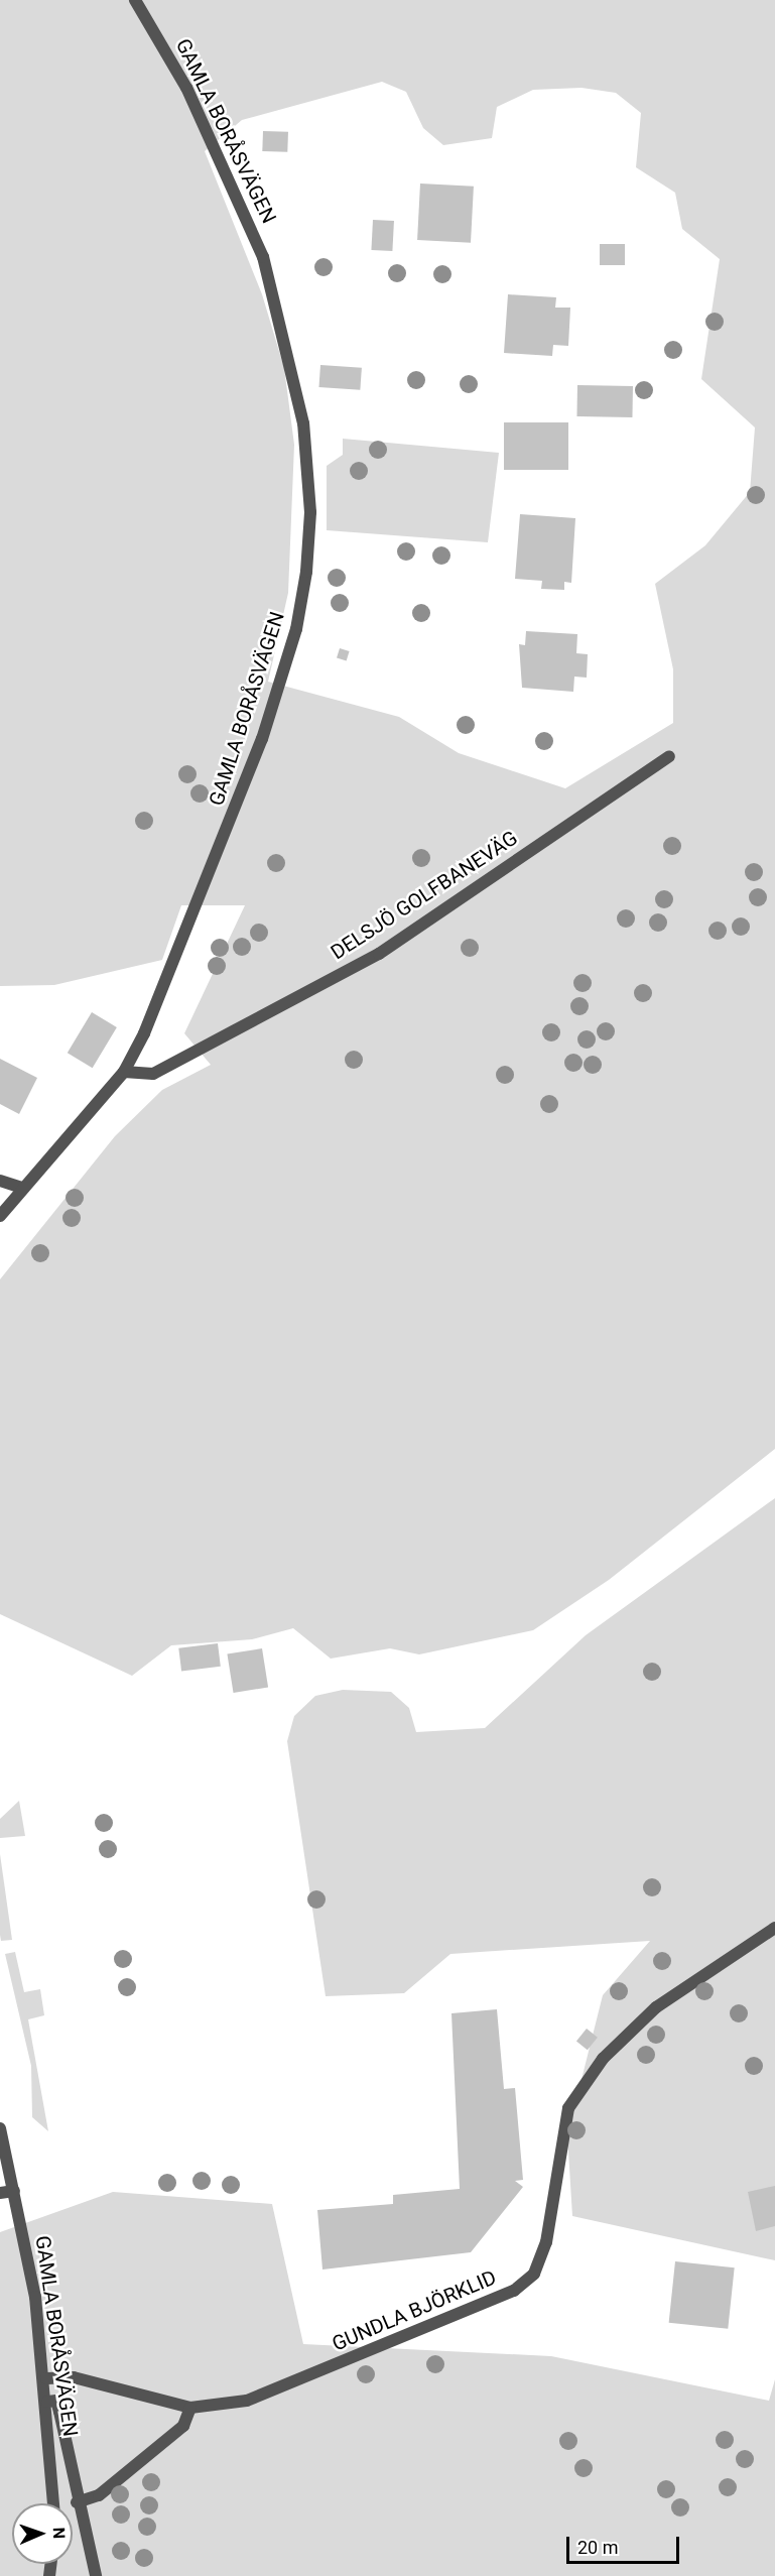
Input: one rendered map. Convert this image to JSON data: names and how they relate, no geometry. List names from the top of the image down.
{
  "streets": {
    "street": ["GAMLA BORÅSVÄGEN", "DELSJÖ GOLFBANEVÄG", "GUNDLA BJÖRKLID"]
  },
  "crossings": [
    ["GAMLA BORÅSVÄGEN", "DELSJÖ GOLFBANEVÄG"],
    ["GAMLA BORÅSVÄGEN", "GUNDLA BJÖRKLID"]
  ],
  "scale_bar": "20 m",
  "north": "right"
}
